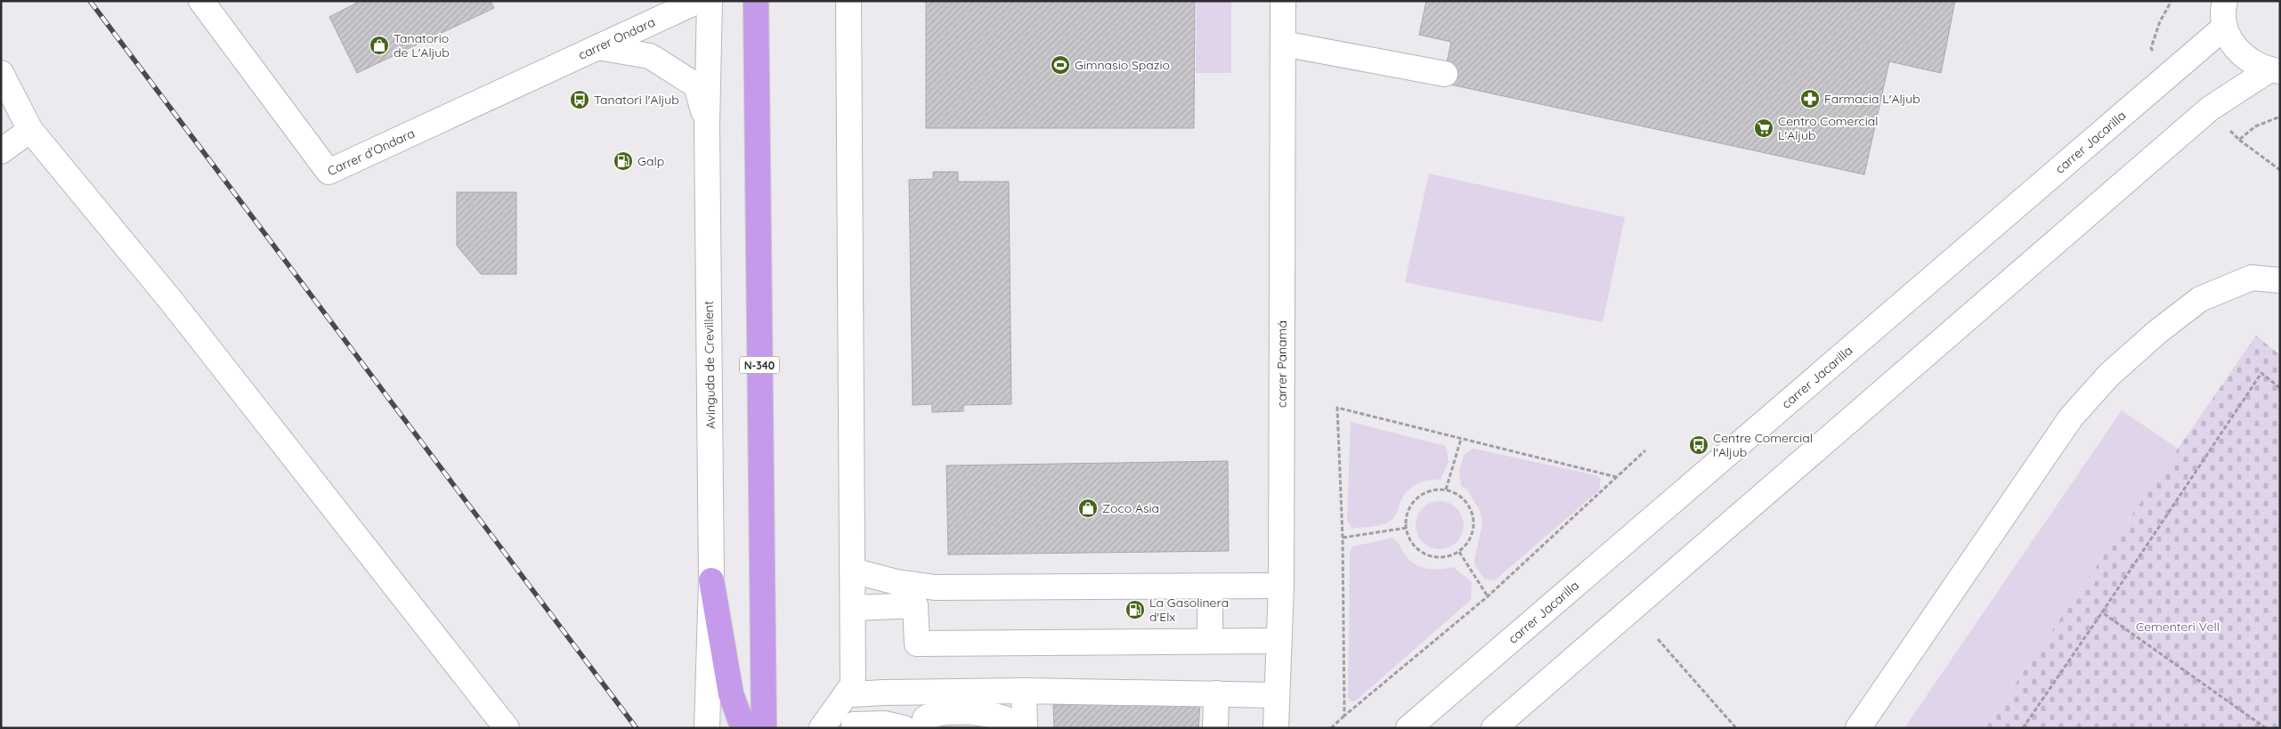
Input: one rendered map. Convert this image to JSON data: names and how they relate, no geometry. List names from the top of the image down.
{
  "streets": {
    "highway": ["N-340"],
    "street": [
      "carrer Ondara",
      "carrer Jacarilla",
      "Carrer d'Ondara",
      "Avinguda de Crevillent",
      "carrer Panamá"
    ]
  },
  "crossings": [
    ["carrer Ondara", "Carrer d'Ondara"]
  ],
  "parks": ["Cementeri Vell"],
  "places": {
    "shop": ["Tanatorio de L'Aljub", "Zoco Asia"],
    "sports": ["Gimnasio Spazio"],
    "pharmacy": ["Farmacia L'Aljub"],
    "bus stop": ["Tanatori l'Aljub", "Centre Comercial l'Aljub"],
    "supermarket": ["Centro Comercial L'Aljub"],
    "fuel station": ["Galp", "La Gasolinera d'Elx"]
  }
}
